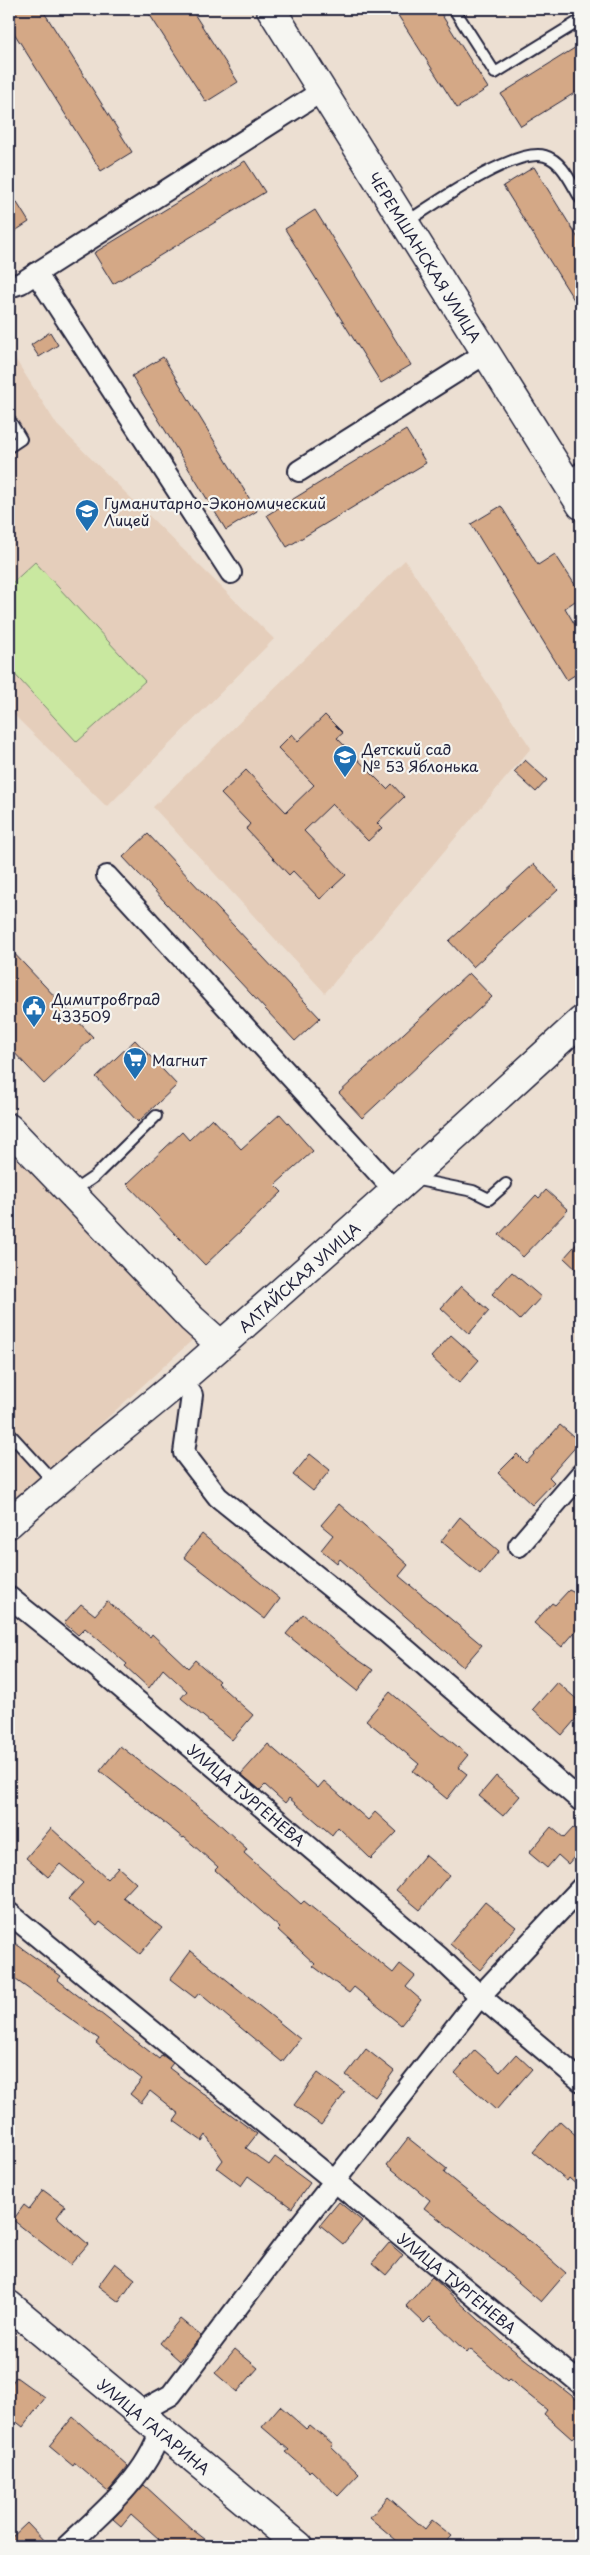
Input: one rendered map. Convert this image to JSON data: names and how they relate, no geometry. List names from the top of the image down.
{
  "streets": {
    "main road": ["ЧЕРЕМШАНСКАЯ УЛИЦА", "АЛТАЙСКАЯ УЛИЦА", "УЛИЦА ГАГАРИНА"],
    "street": ["УЛИЦА ТУРГЕНЕВА"]
  },
  "places": {
    "school or university": ["Гуманитарно-Экономический Лицей", "Детский сад № 53 Яблонька"],
    "public building": ["Димитровград 433509"],
    "supermarket": ["Магнит"]
  }
}
